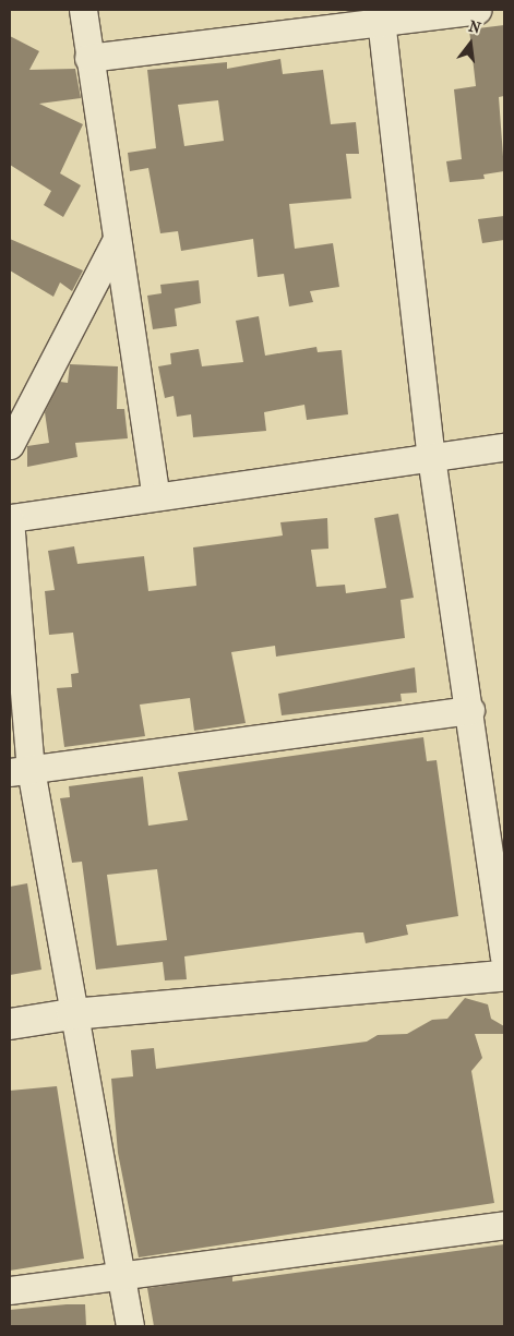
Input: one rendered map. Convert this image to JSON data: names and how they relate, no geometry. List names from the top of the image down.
{
  "north": "top"
}
